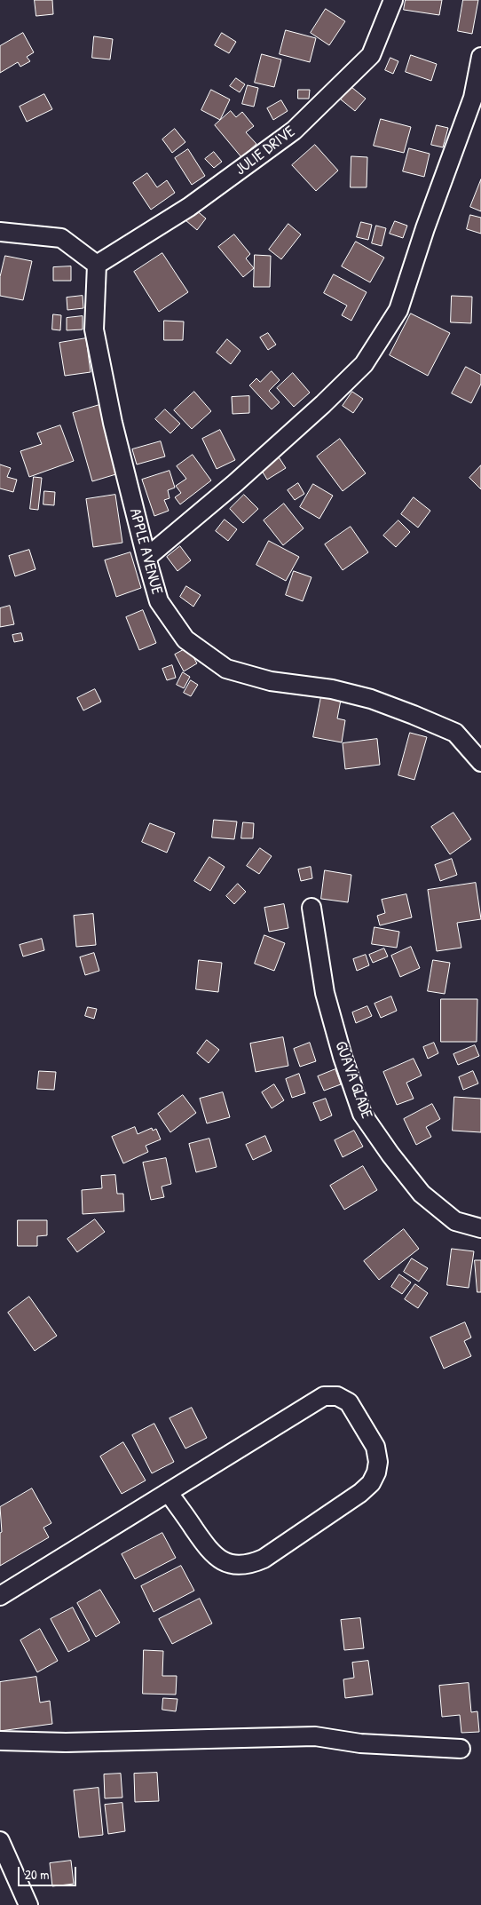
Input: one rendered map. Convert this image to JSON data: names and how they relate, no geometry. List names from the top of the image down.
{
  "streets": {
    "street": ["JULIE DRIVE", "APPLE AVENUE", "GUAVA GLADE"]
  },
  "crossings": [
    ["JULIE DRIVE", "APPLE AVENUE"]
  ],
  "scale_bar": "20 m"
}
